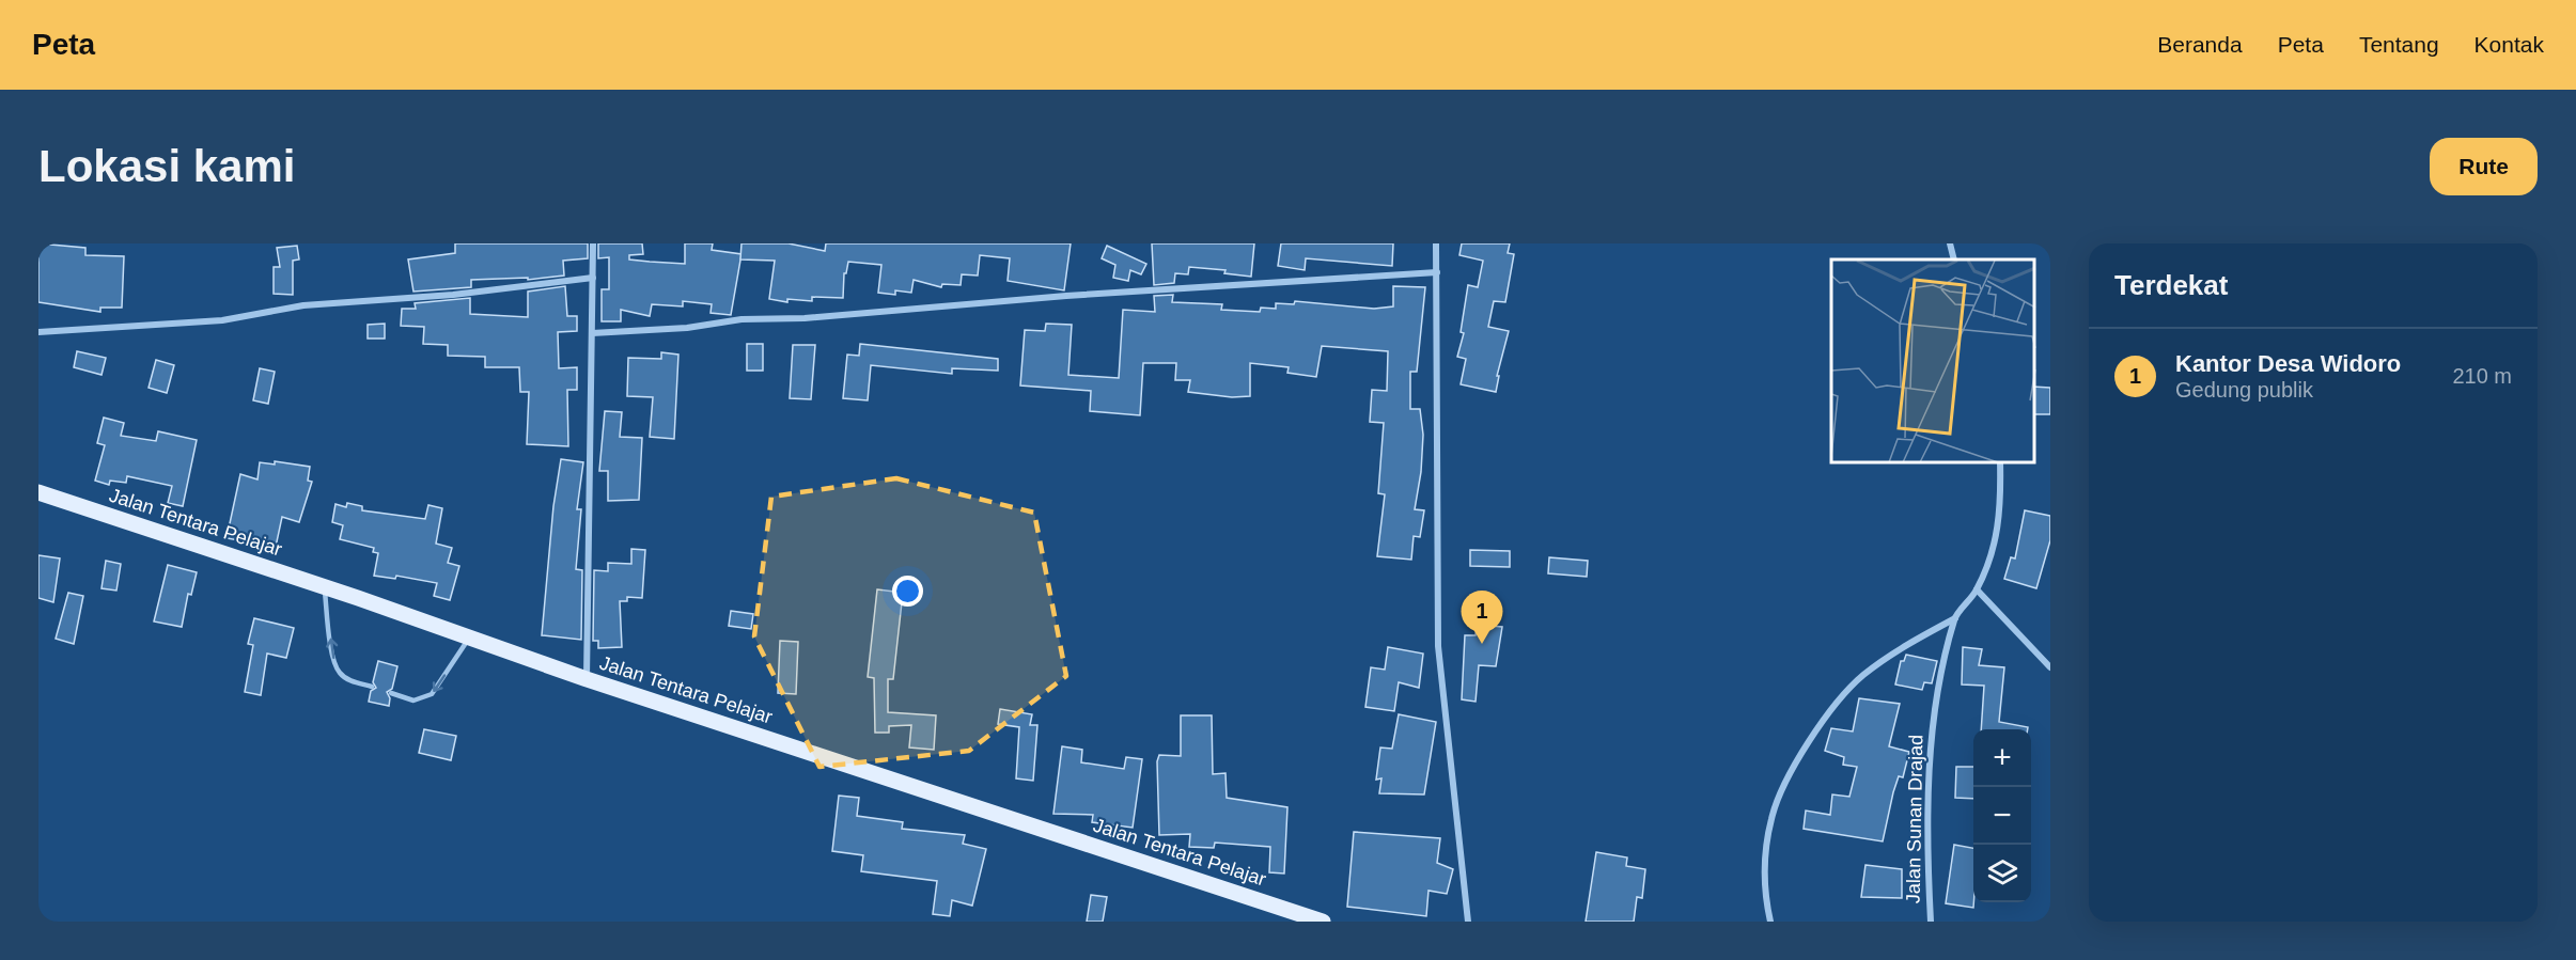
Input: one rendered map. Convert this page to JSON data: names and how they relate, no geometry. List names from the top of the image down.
{
  "streets": {
    "main road": ["Jalan Tentara Pelajar"],
    "street": ["Jalan Sunan Drajad"]
  },
  "page": {
    "header": "Peta",
    "nav": [
      "Beranda",
      "Peta",
      "Tentang",
      "Kontak"
    ],
    "buttons": "Rute",
    "title": "Lokasi kami",
    "heading": "Terdekat",
    "list": [
      {
        "mark": "1",
        "name": "Kantor Desa Widoro",
        "note": "Gedung publik",
        "value": "210 m"
      }
    ],
    "pins": "1",
    "map_buttons": ["+", "−"]
  }
}
